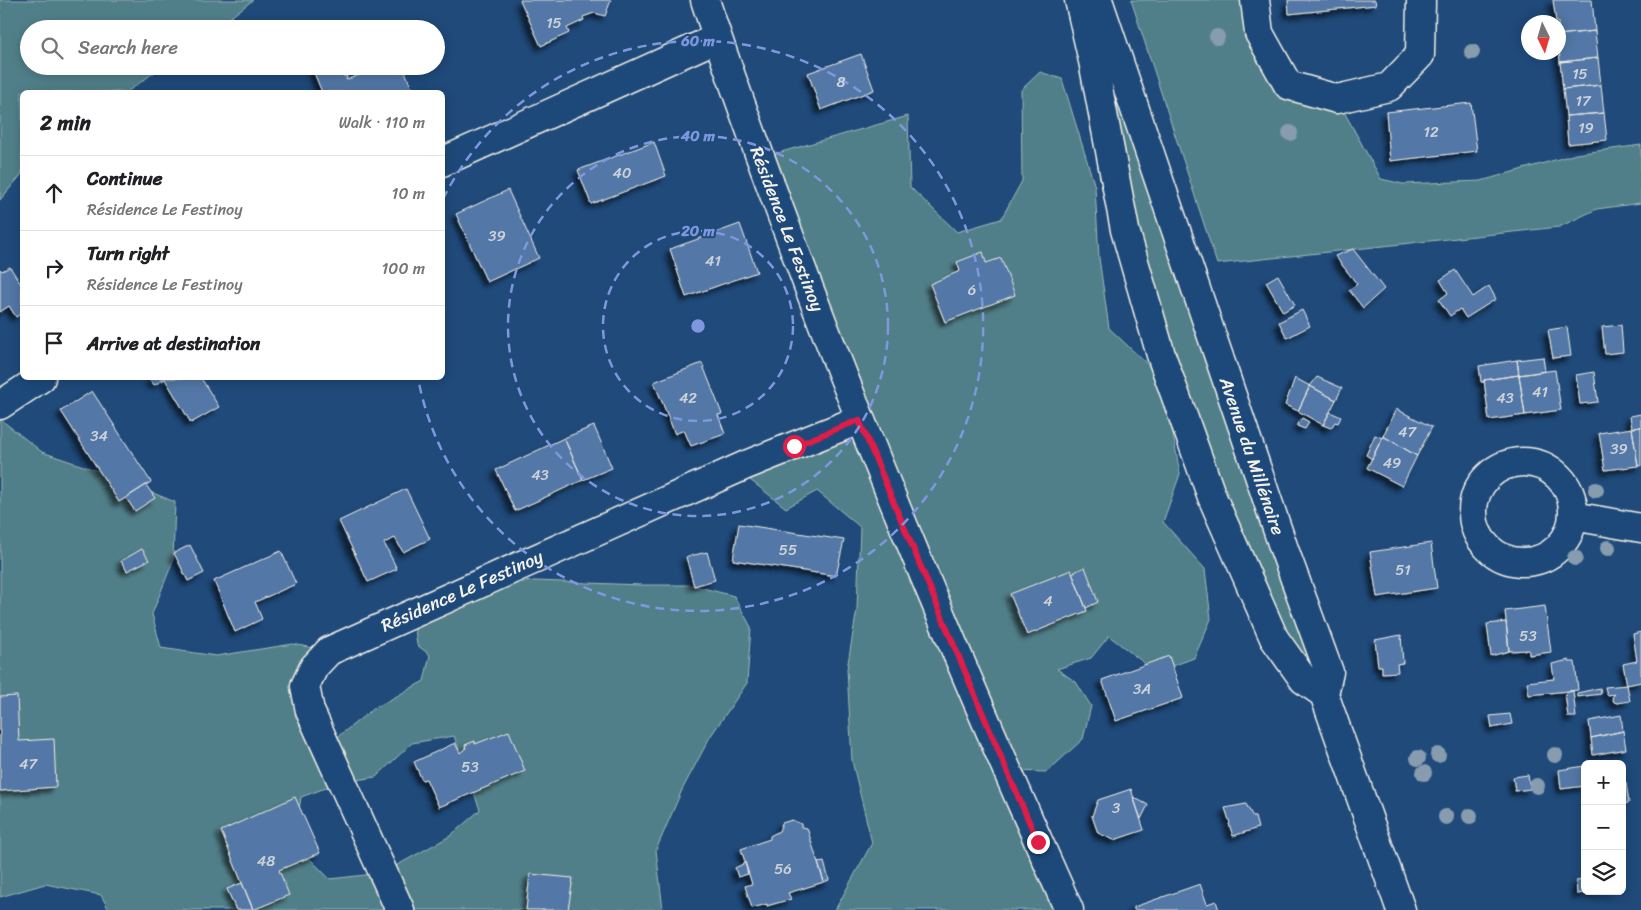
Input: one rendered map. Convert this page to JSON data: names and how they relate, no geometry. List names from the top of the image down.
{
  "streets": {
    "street": ["Résidence Le Festinoy", "Avenue du Millénaire"]
  },
  "house_numbers": [
    "15",
    "15",
    "8",
    "17",
    "19",
    "12",
    "40",
    "39",
    "41",
    "6",
    "41",
    "42",
    "43",
    "47",
    "34",
    "39",
    "49",
    "43",
    "55",
    "51",
    "4",
    "53",
    "3A",
    "47",
    "53",
    "3",
    "48",
    "56"
  ],
  "north": "bottom",
  "page": {
    "search": "Search here",
    "heading": ["2 min", "Walk · 110 m"],
    "list": [
      ["Continue", "Résidence Le Festinoy", "10 m"],
      ["Turn right", "Résidence Le Festinoy", "100 m"],
      "Arrive at destination"
    ],
    "map_buttons": ["+", "−"]
  },
  "rings": ["60 m", "40 m", "20 m"]
}
